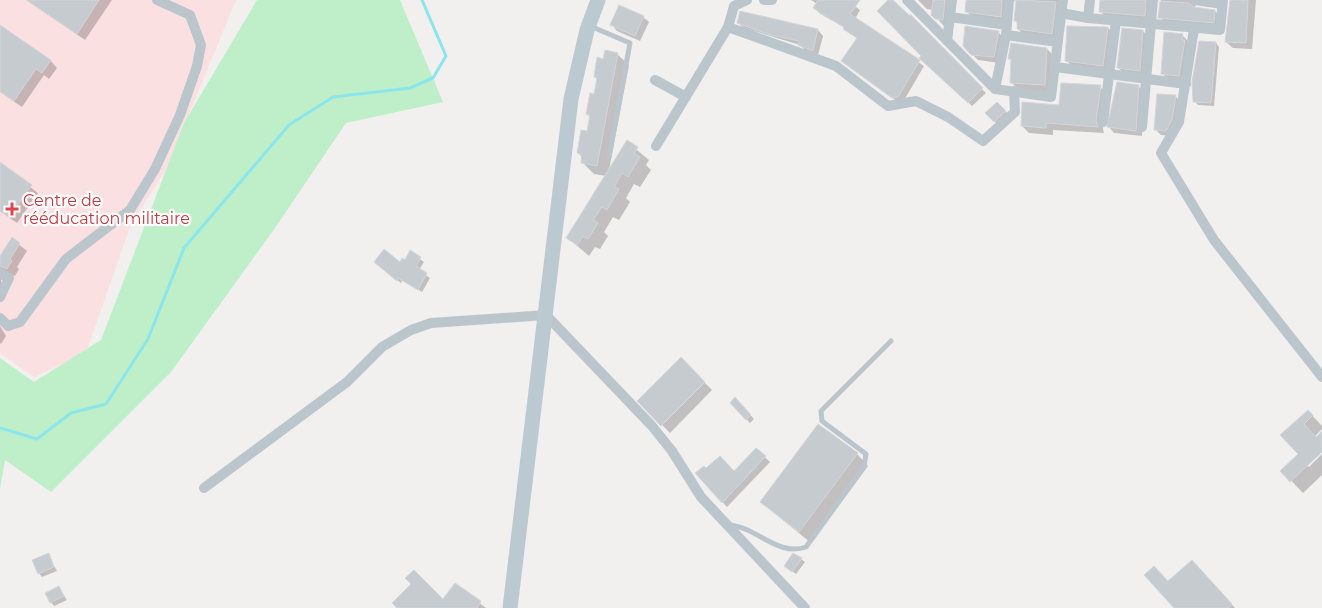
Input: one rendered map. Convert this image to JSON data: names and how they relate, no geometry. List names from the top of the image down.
{
  "places": {
    "health": ["Centre de rééducation militaire"]
  }
}
